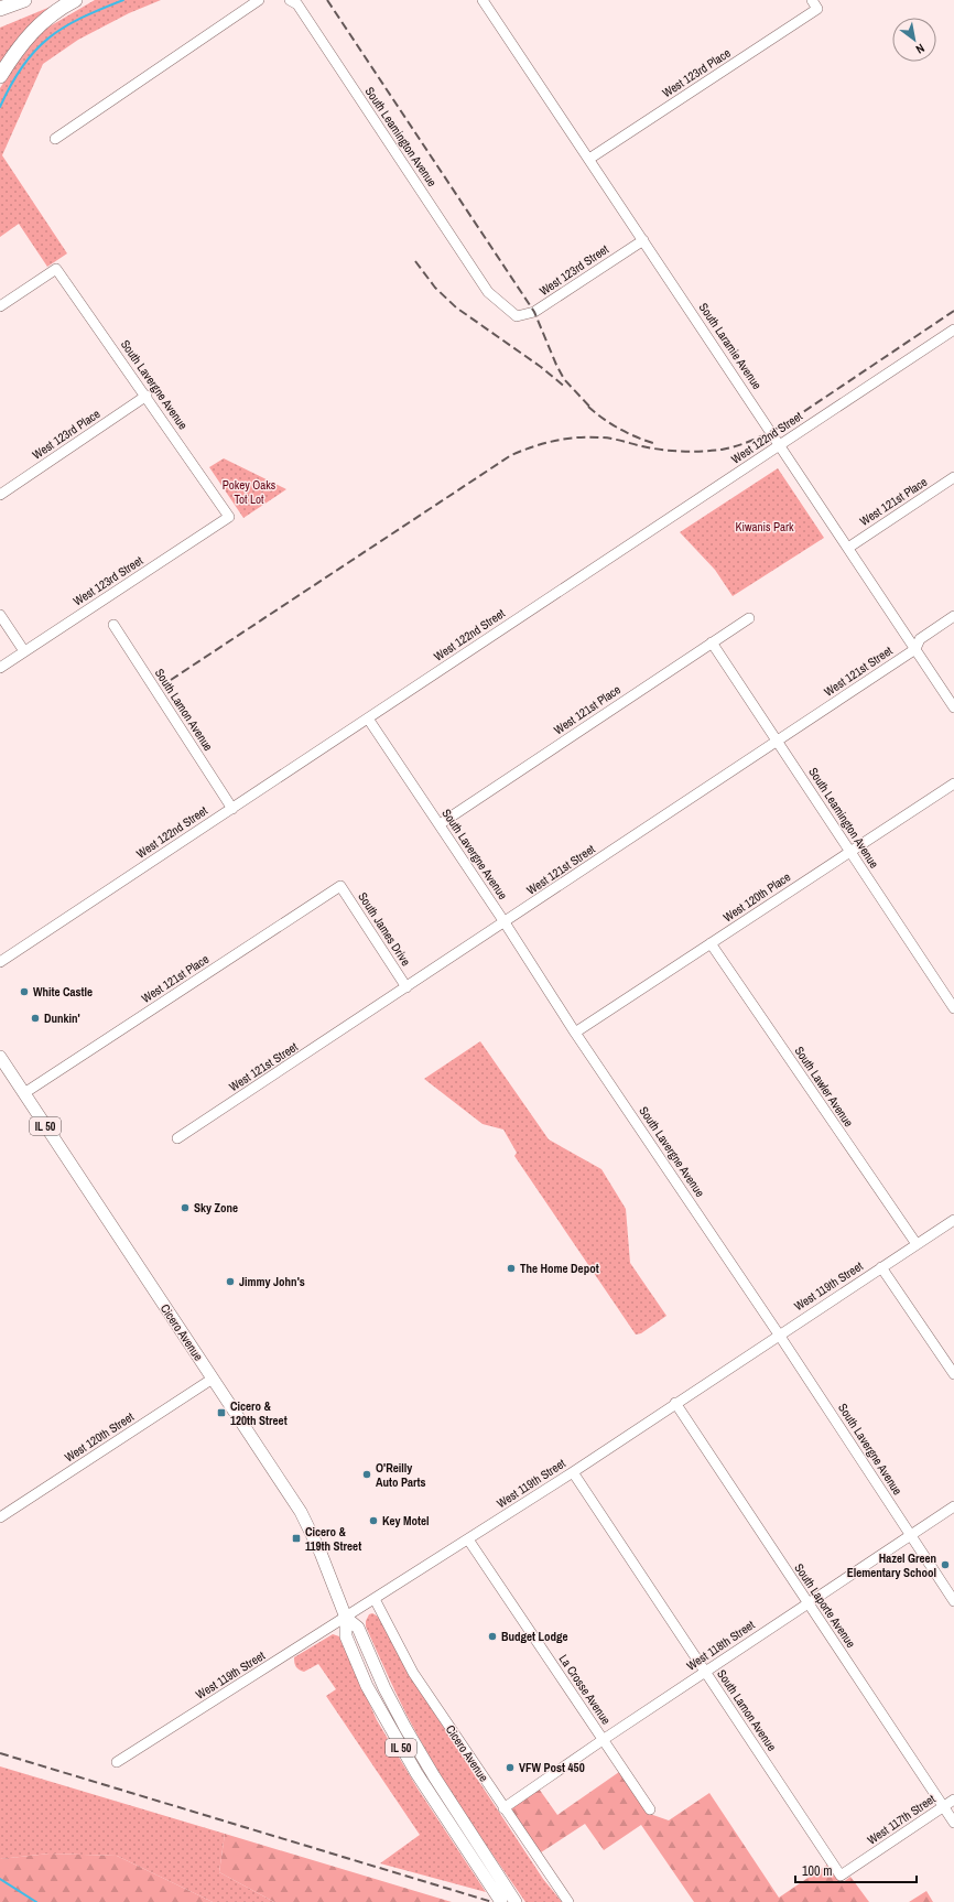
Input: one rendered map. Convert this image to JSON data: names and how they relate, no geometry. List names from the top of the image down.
{
  "streets": {
    "main road": ["IL 50", "Cicero Avenue"],
    "street": [
      "West 123rd Place",
      "South Leamington Avenue",
      "West 123rd Street",
      "South Laramie Avenue",
      "South Lavergne Avenue",
      "West 122nd Street",
      "West 121st Place",
      "West 121st Street",
      "South Lamon Avenue",
      "West 120th Place",
      "South James Drive",
      "South Lawler Avenue",
      "West 119th Street",
      "West 120th Street",
      "South Laporte Avenue",
      "West 118th Street",
      "La Crosse Avenue",
      "West 117th Street"
    ]
  },
  "crossings": [
    ["West 123rd Place", "South Laramie Avenue"],
    ["West 123rd Place", "South Lavergne Avenue"],
    ["South Leamington Avenue", "West 123rd Street"],
    ["South Leamington Avenue", "West 121st Place"],
    ["South Leamington Avenue", "West 121st Street"],
    ["South Leamington Avenue", "West 120th Place"],
    ["West 123rd Street", "South Laramie Avenue"],
    ["West 123rd Street", "South Lavergne Avenue"],
    ["South Laramie Avenue", "West 122nd Street"],
    ["South Laramie Avenue", "West 121st Place"],
    ["South Laramie Avenue", "West 121st Street"],
    ["South Lavergne Avenue", "West 122nd Street"],
    ["South Lavergne Avenue", "West 121st Place"],
    ["South Lavergne Avenue", "West 121st Street"],
    ["South Lavergne Avenue", "West 120th Place"],
    ["South Lavergne Avenue", "West 119th Street"],
    ["South Lavergne Avenue", "West 118th Street"],
    ["West 122nd Street", "South Lamon Avenue"],
    ["West 121st Place", "South James Drive"],
    ["West 121st Place", "Cicero Avenue"],
    ["West 121st Street", "South James Drive"],
    ["South Lamon Avenue", "West 119th Street"],
    ["South Lamon Avenue", "West 118th Street"],
    ["South Lamon Avenue", "West 117th Street"],
    ["West 120th Place", "South Lawler Avenue"],
    ["South Lawler Avenue", "West 119th Street"],
    ["West 119th Street", "Cicero Avenue"],
    ["West 119th Street", "South Laporte Avenue"],
    ["West 119th Street", "La Crosse Avenue"],
    ["Cicero Avenue", "West 120th Street"],
    ["Cicero Avenue", "West 118th Street"],
    ["South Laporte Avenue", "West 118th Street"],
    ["South Laporte Avenue", "West 117th Street"],
    ["West 118th Street", "La Crosse Avenue"]
  ],
  "parks": ["Pokey Oaks Tot Lot", "Kiwanis Park"],
  "places": {
    "other": [
      "White Castle",
      "Dunkin'",
      "Sky Zone",
      "The Home Depot",
      "Jimmy John's",
      "O'Reilly Auto Parts",
      "Key Motel",
      "Hazel Green Elementary School",
      "Budget Lodge",
      "VFW Post 450"
    ],
    "transit": ["Cicero & 120th Street", "Cicero & 119th Street"]
  },
  "scale_bar": "100 m",
  "north": "bottom right"
}
